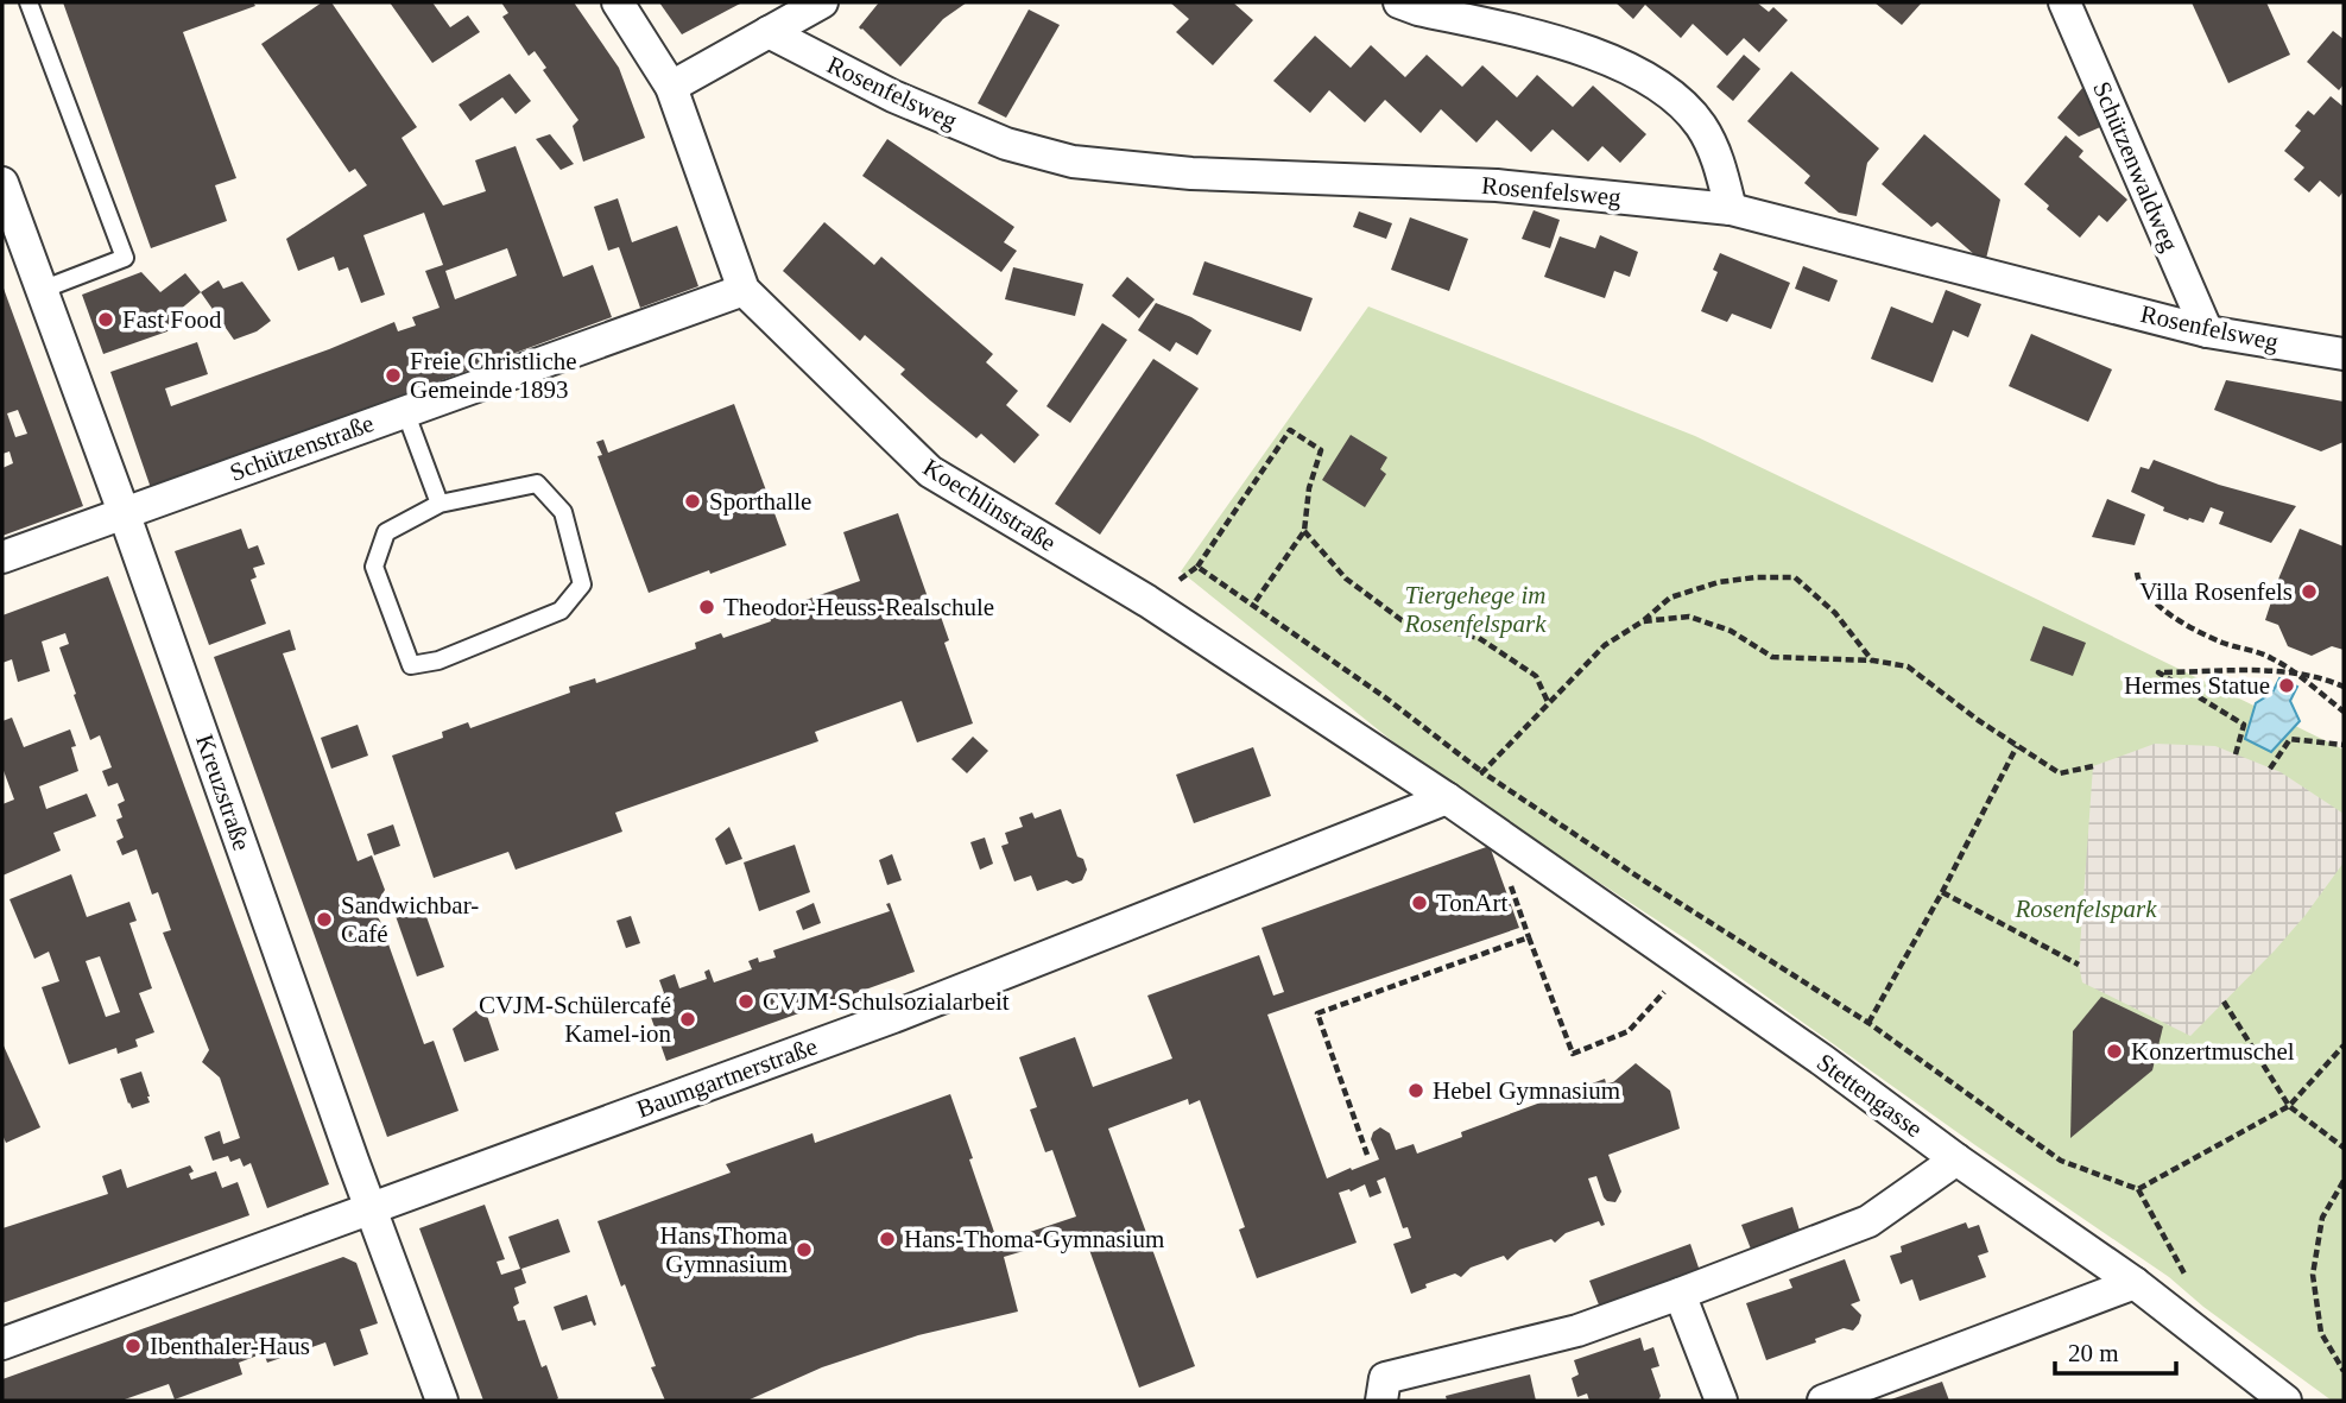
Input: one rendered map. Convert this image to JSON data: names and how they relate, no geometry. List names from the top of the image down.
{
  "streets": {
    "street": [
      "Rosenfelsweg",
      "Schützenwaldweg",
      "Schützenstraße",
      "Koechlinstraße",
      "Kreuzstraße",
      "Baumgartnerstraße",
      "Stettengasse"
    ]
  },
  "crossings": [
    ["Rosenfelsweg", "Schützenwaldweg"],
    ["Schützenstraße", "Koechlinstraße"],
    ["Schützenstraße", "Kreuzstraße"],
    ["Koechlinstraße", "Baumgartnerstraße"],
    ["Koechlinstraße", "Stettengasse"],
    ["Kreuzstraße", "Baumgartnerstraße"],
    ["Baumgartnerstraße", "Stettengasse"]
  ],
  "parks": ["Tiergehege im Rosenfelspark", "Rosenfelspark"],
  "places": [
    "Fast Food",
    "Freie Christliche Gemeinde 1893",
    "Sporthalle",
    "Villa Rosenfels",
    "Theodor-Heuss-Realschule",
    "Hermes Statue",
    "TonArt",
    "Sandwichbar- Café",
    "CVJM-Schulsozialarbeit",
    "CVJM-Schülercafé Kamel-ion",
    "Konzertmuschel",
    "Hebel Gymnasium",
    "Hans-Thoma-Gymnasium",
    "Hans Thoma Gymnasium",
    "Ibenthaler-Haus"
  ],
  "scale_bar": "20 m"
}
